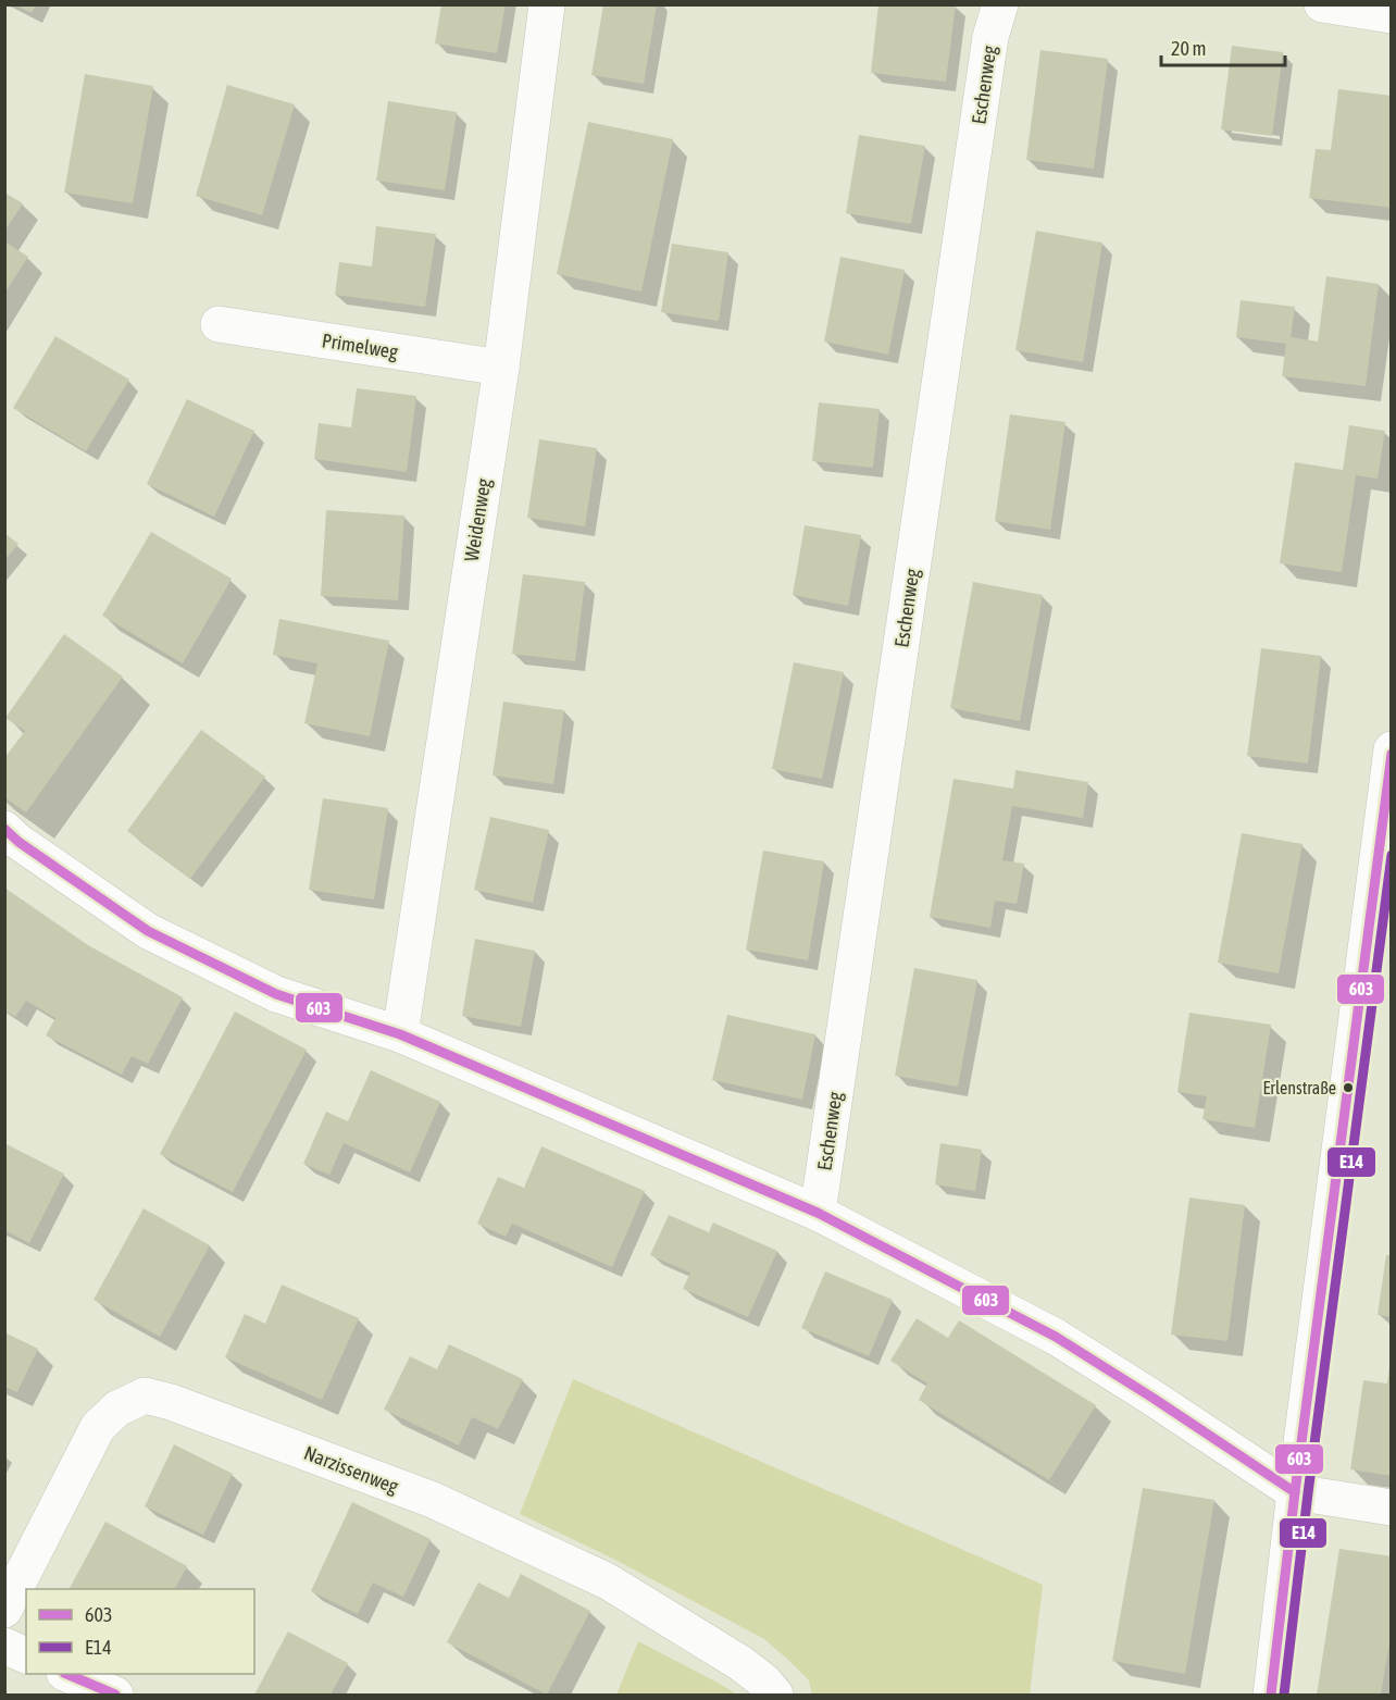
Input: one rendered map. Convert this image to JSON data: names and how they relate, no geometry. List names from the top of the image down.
{
  "streets": {
    "street": [
      "Eschenweg",
      "Primelweg",
      "Weidenweg",
      "Narzissenweg"
    ]
  },
  "crossings": [
    ["Primelweg", "Weidenweg"]
  ],
  "places": ["Erlenstraße"],
  "lines": ["transit line 603", "transit line E14"],
  "legend": ["603", "E14"],
  "scale_bar": "20 m"
}
